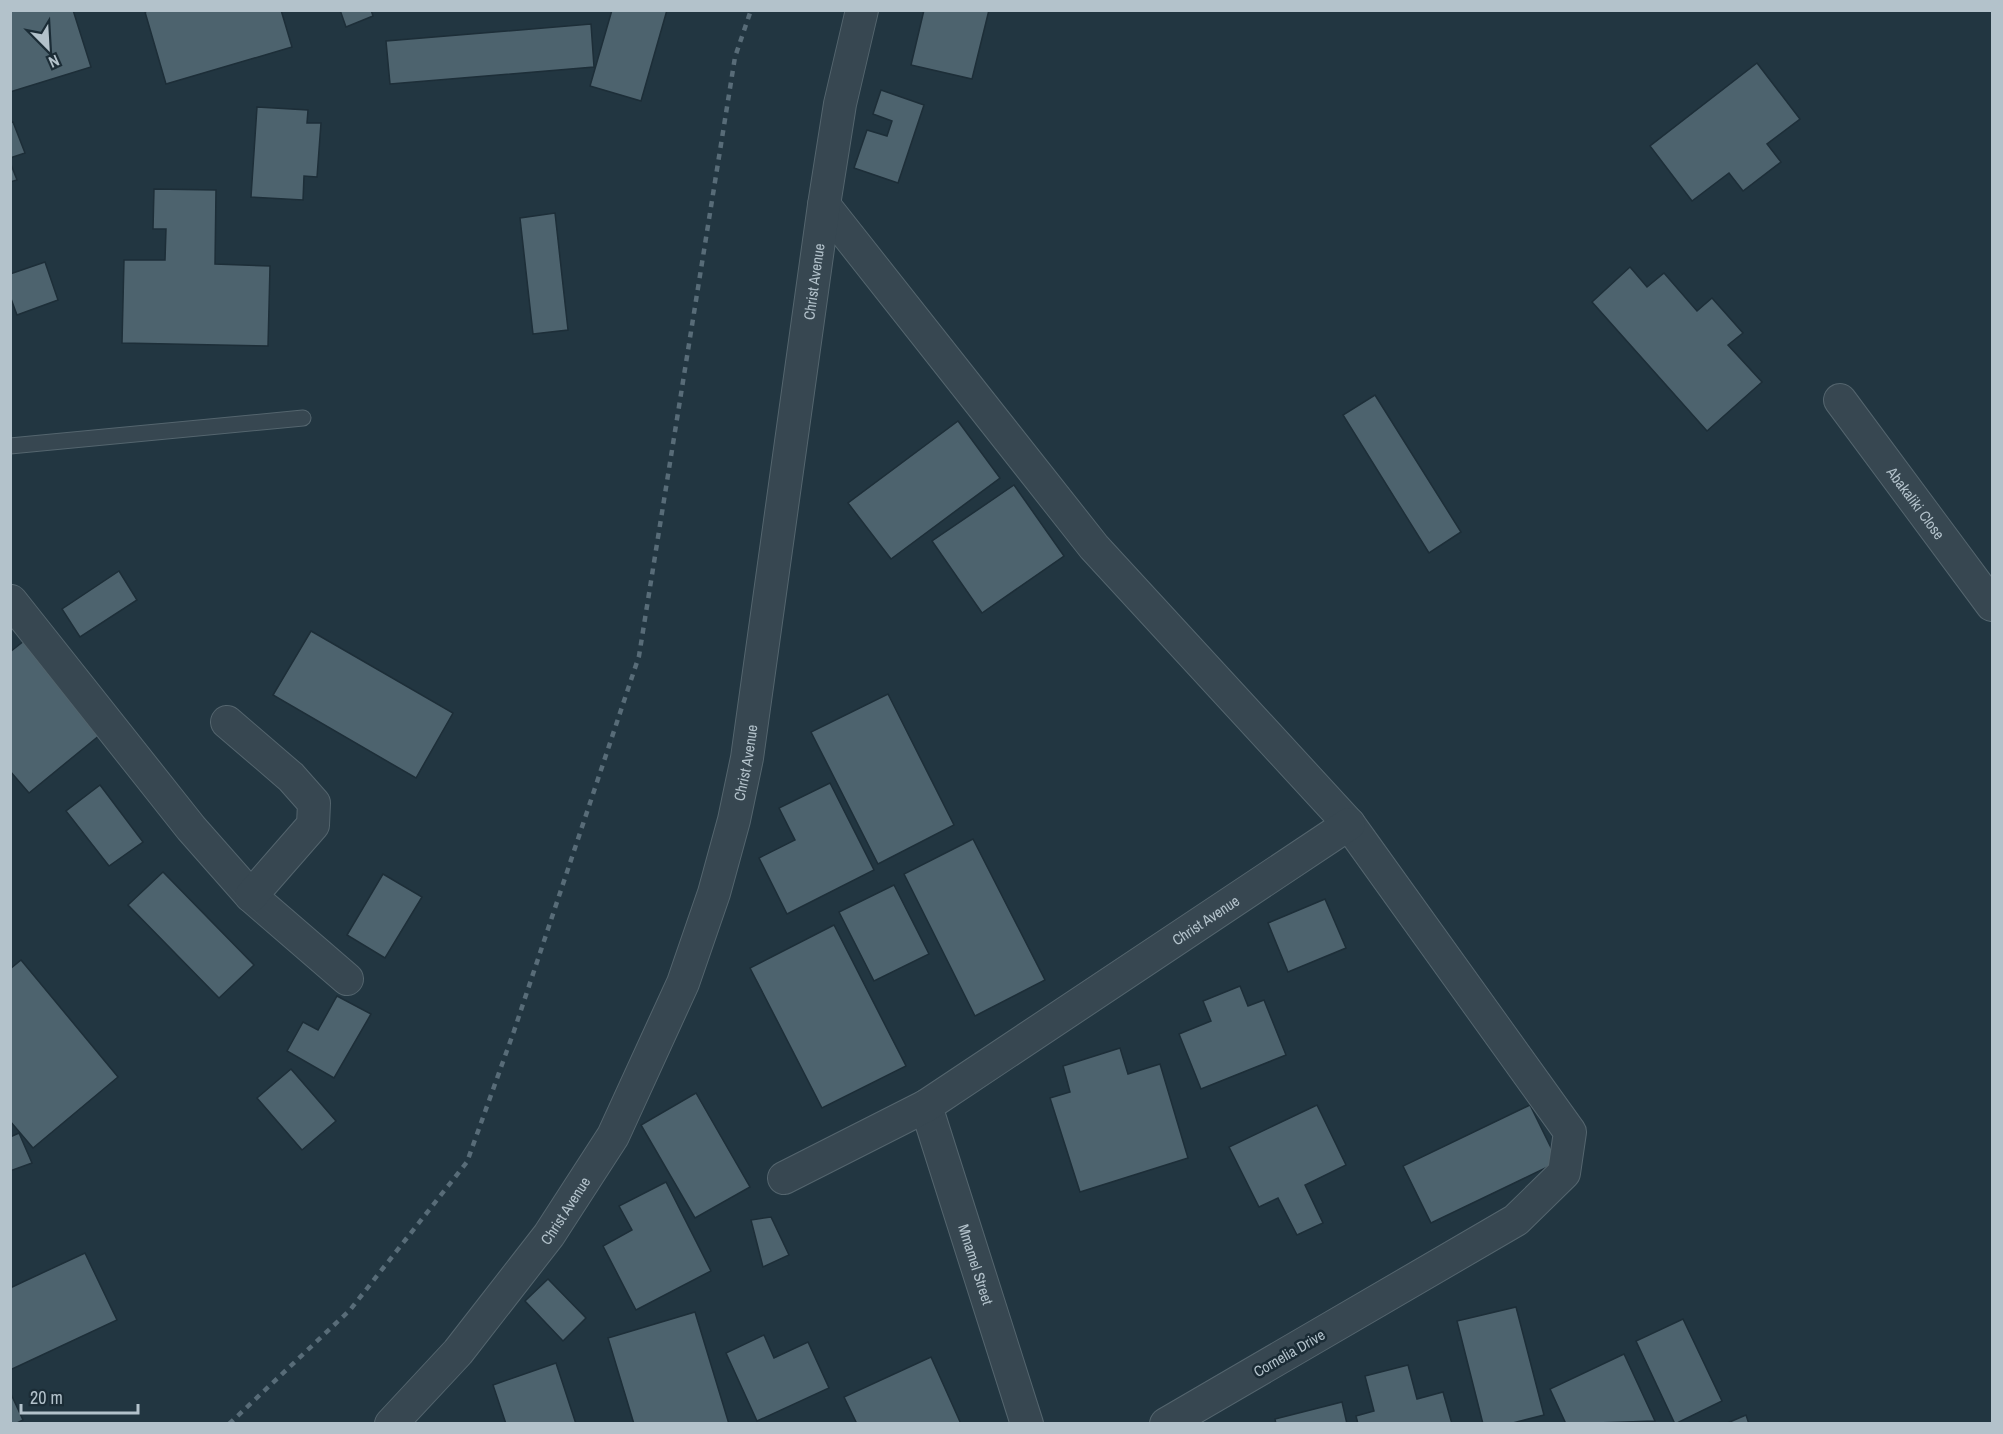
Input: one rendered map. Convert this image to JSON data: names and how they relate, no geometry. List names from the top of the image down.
{
  "streets": {
    "street": [
      "Christ Avenue",
      "Abakaliki Close",
      "Mmamel Street",
      "Cornelia Drive"
    ]
  },
  "crossings": [
    ["Christ Avenue", "Mmamel Street"],
    ["Christ Avenue", "Cornelia Drive"]
  ],
  "scale_bar": "20 m",
  "north": "bottom right"
}
